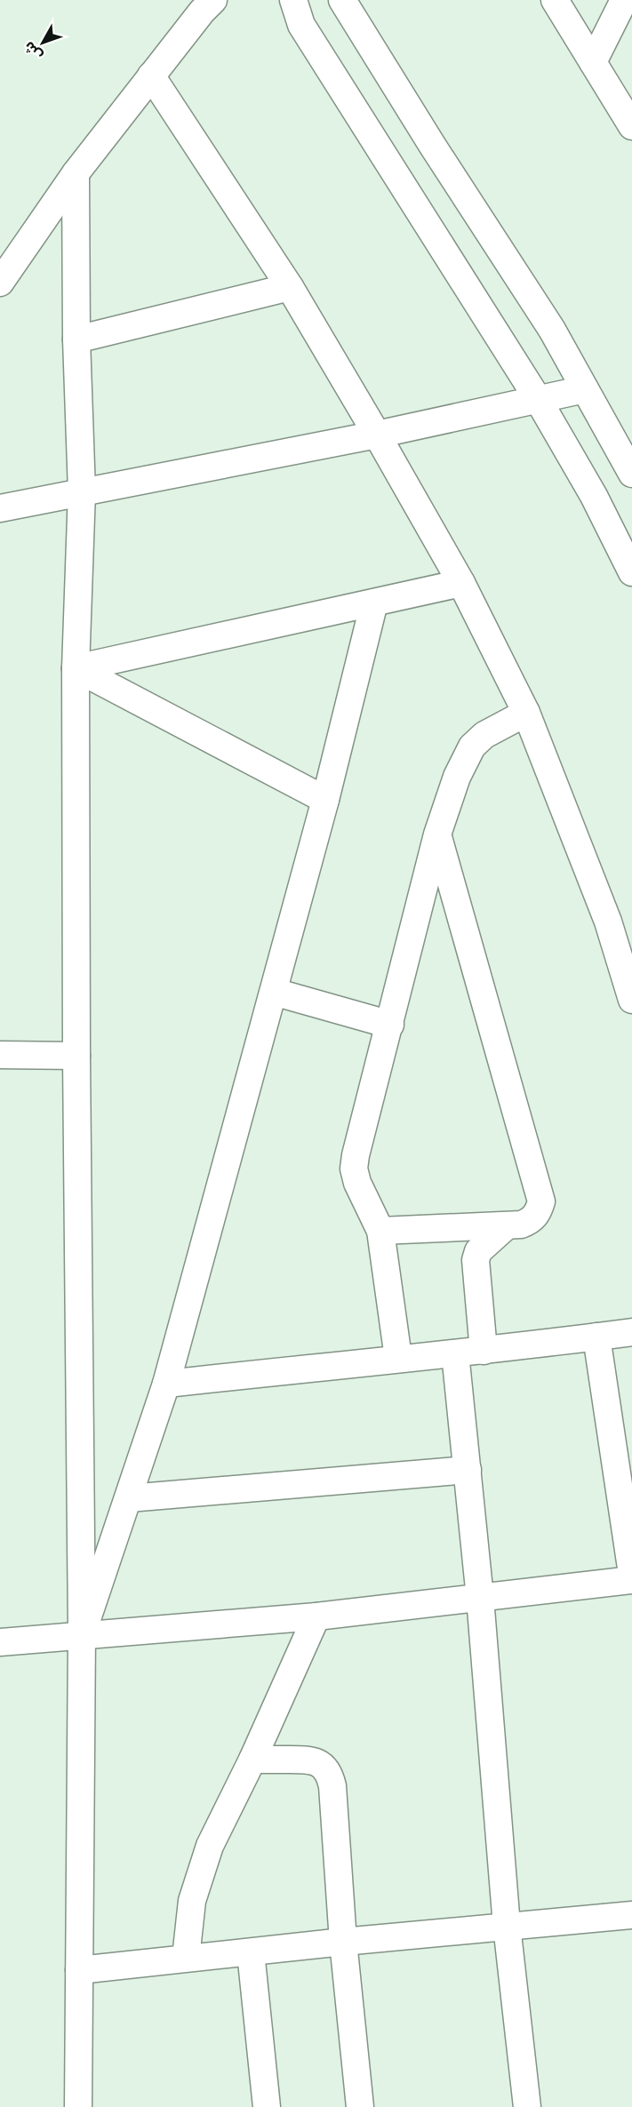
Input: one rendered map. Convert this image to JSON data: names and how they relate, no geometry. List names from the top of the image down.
{
  "north": "bottom left"
}
